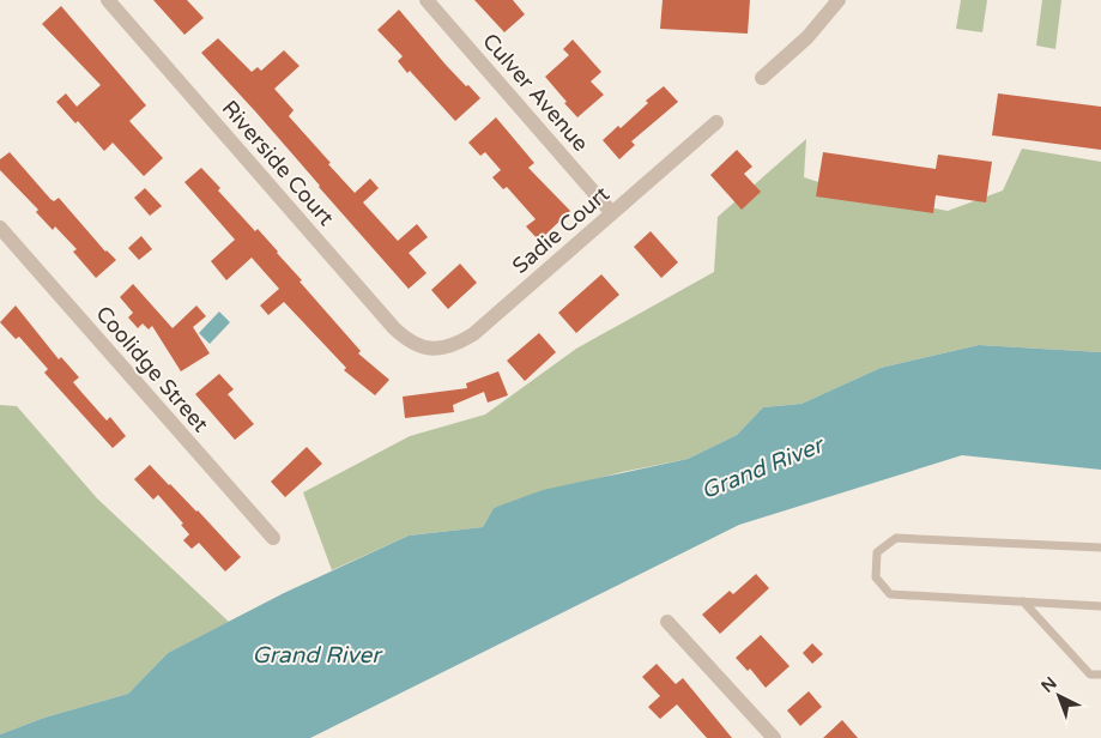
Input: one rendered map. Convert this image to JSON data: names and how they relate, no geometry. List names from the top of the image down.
{
  "streets": {
    "street": [
      "Culver Avenue",
      "Riverside Court",
      "Sadie Court",
      "Coolidge Street"
    ]
  },
  "crossings": [
    ["Culver Avenue", "Sadie Court"],
    ["Riverside Court", "Sadie Court"]
  ],
  "water": ["Grand River"],
  "north": "top left"
}
